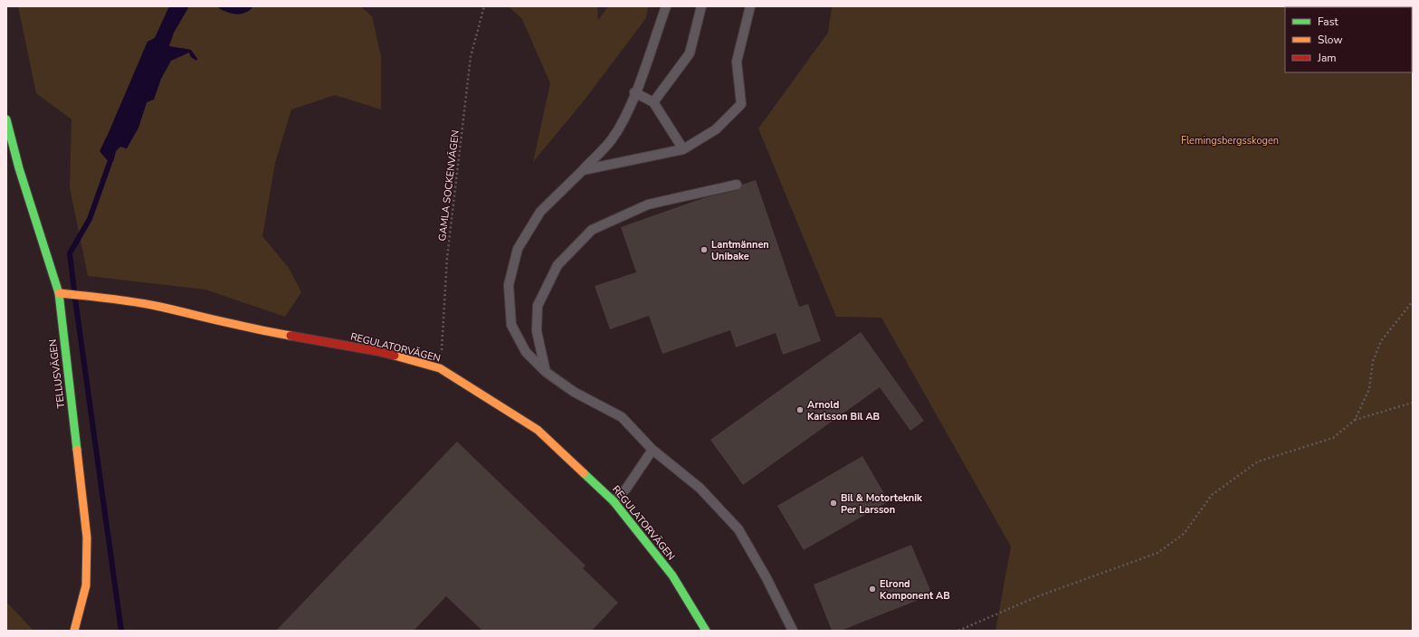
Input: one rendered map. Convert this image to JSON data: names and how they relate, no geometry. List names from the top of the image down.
{
  "streets": {
    "street": ["REGULATORVÄGEN", "TELLUSVÄGEN"],
    "path": ["GAMLA SOCKENVÄGEN"]
  },
  "crossings": [
    ["GAMLA SOCKENVÄGEN", "REGULATORVÄGEN"],
    ["REGULATORVÄGEN", "TELLUSVÄGEN"]
  ],
  "parks": ["Flemingsbergsskogen"],
  "places": [
    "Lantmännen Unibake",
    "Arnold Karlsson Bil AB",
    "Bil & Motorteknik Per Larsson",
    "Elrond Komponent AB"
  ],
  "legend": ["Fast", "Slow", "Jam"]
}
